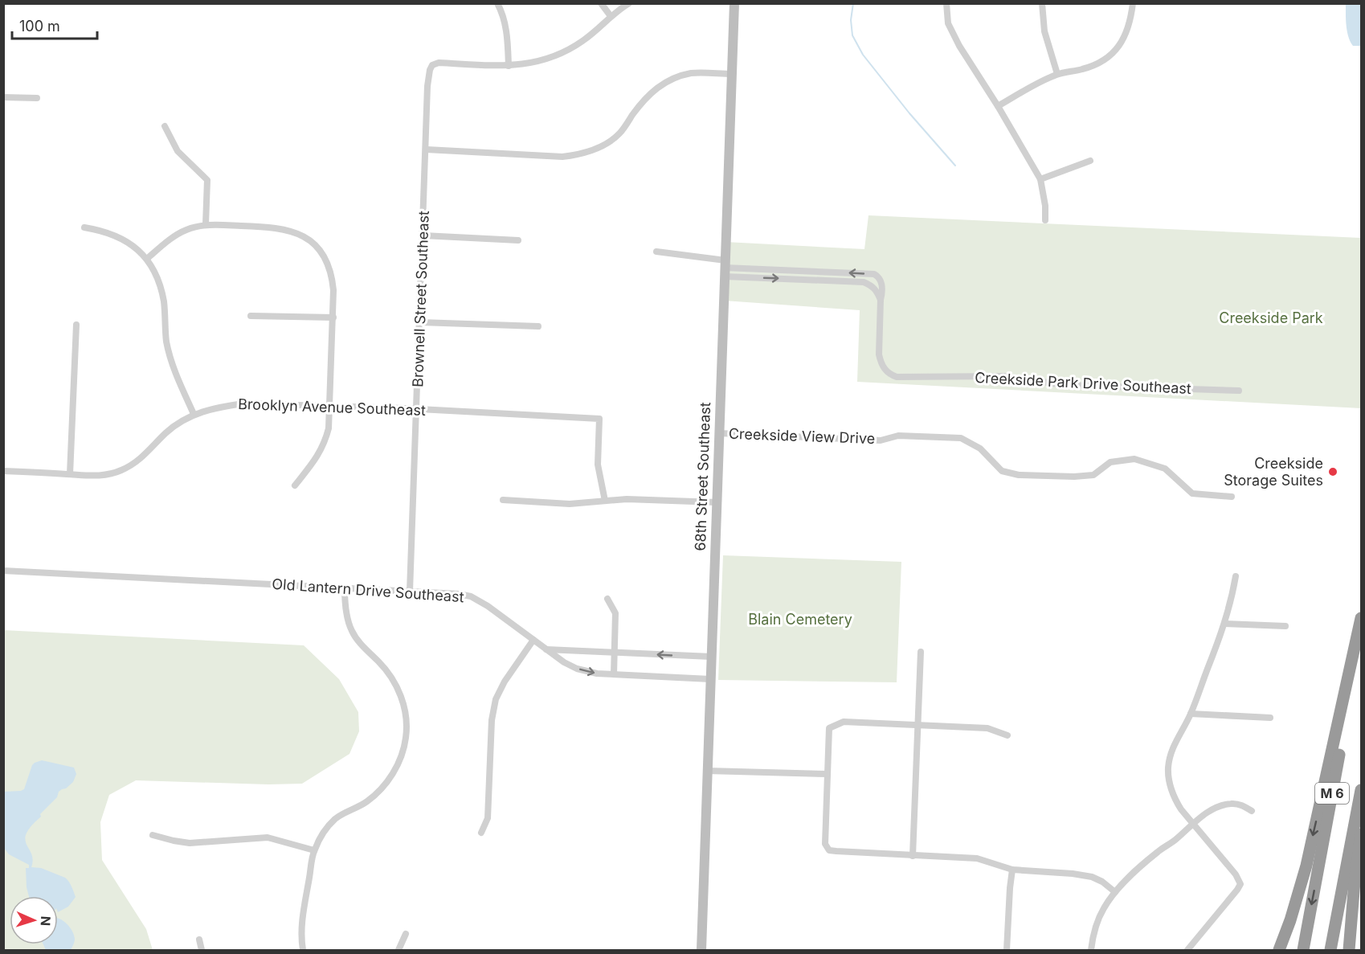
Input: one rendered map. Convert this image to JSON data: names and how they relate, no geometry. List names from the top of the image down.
{
  "streets": {
    "highway": ["M 6"],
    "main road": ["68th Street Southeast"],
    "street": [
      "Brownell Street Southeast",
      "Creekside Park Drive Southeast",
      "Brooklyn Avenue Southeast",
      "Creekside View Drive",
      "Old Lantern Drive Southeast"
    ]
  },
  "crossings": [
    ["Brownell Street Southeast", "Brooklyn Avenue Southeast"],
    ["Brownell Street Southeast", "Old Lantern Drive Southeast"],
    ["Creekside Park Drive Southeast", "68th Street Southeast"],
    ["Creekside View Drive", "68th Street Southeast"],
    ["68th Street Southeast", "Old Lantern Drive Southeast"]
  ],
  "parks": ["Creekside Park", "Blain Cemetery"],
  "places": ["Creekside Storage Suites"],
  "scale_bar": "100 m",
  "north": "right"
}
